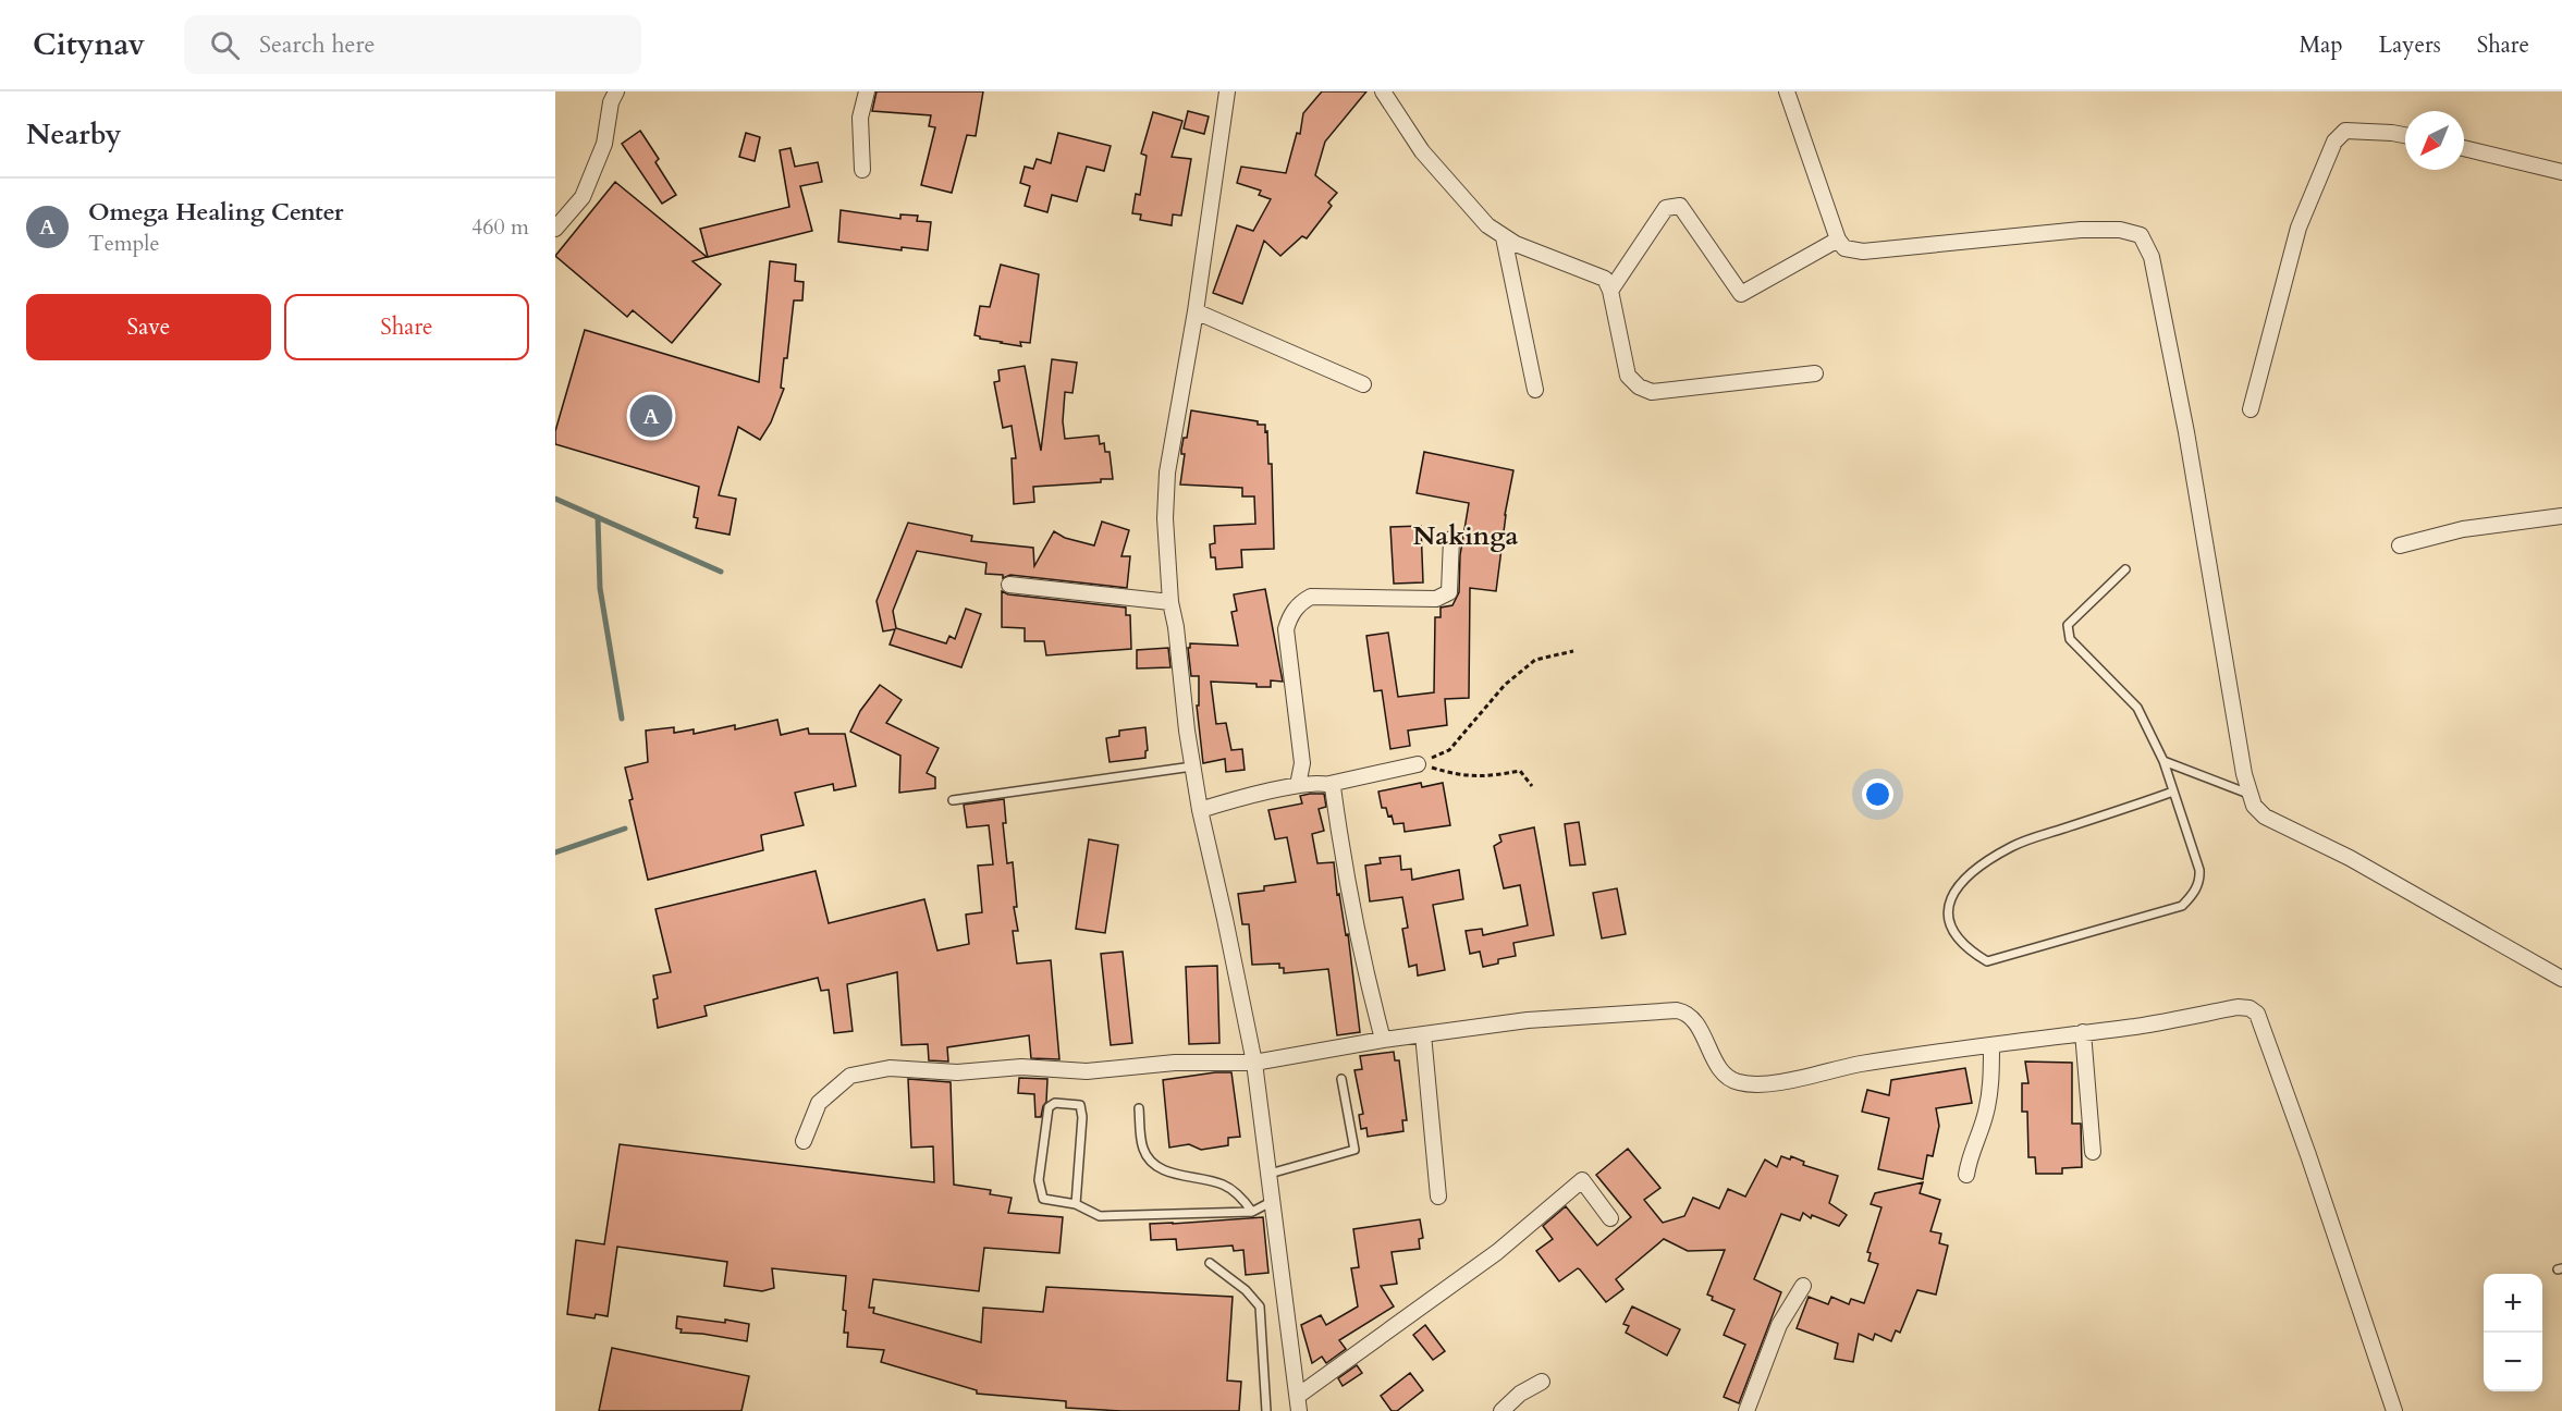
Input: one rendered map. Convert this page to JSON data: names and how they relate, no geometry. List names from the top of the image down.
{
  "districts": ["Nakinga"],
  "north": "bottom left",
  "page": {
    "header": "Citynav",
    "search": "Search here",
    "nav": ["Map", "Layers", "Share"],
    "heading": "Nearby",
    "list": [
      {
        "mark": "A",
        "name": "Omega Healing Center",
        "note": "Temple",
        "value": "460 m"
      }
    ],
    "buttons": ["Save", "Share"],
    "pins": "A",
    "map_buttons": ["+", "−"]
  }
}
